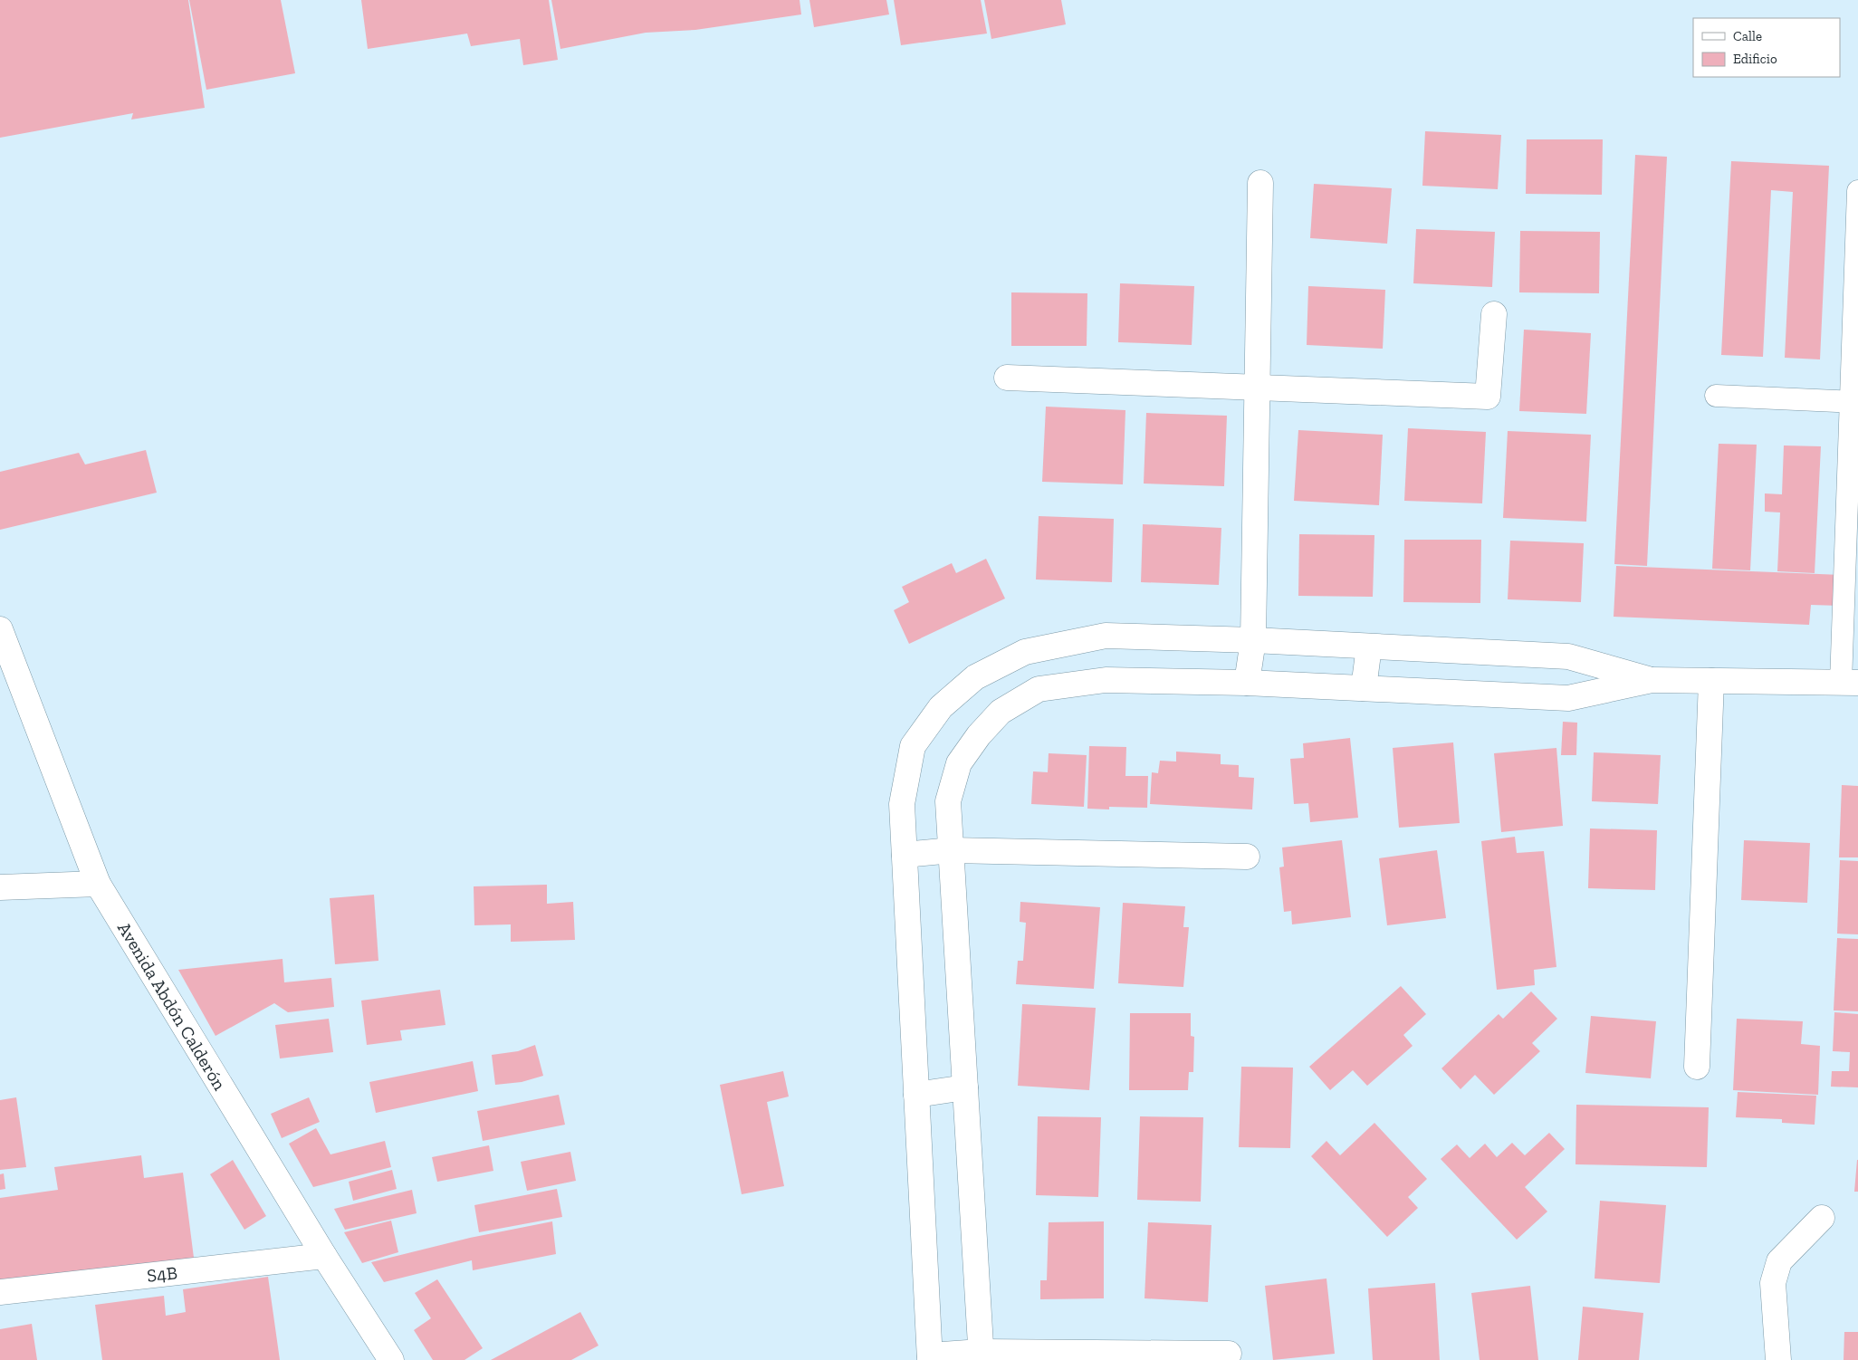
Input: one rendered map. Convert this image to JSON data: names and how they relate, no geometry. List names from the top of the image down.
{
  "streets": {
    "street": ["Avenida Abdón Calderón", "S4B"]
  },
  "crossings": [
    ["Avenida Abdón Calderón", "S4B"]
  ],
  "legend": ["Calle", "Edificio"]
}
